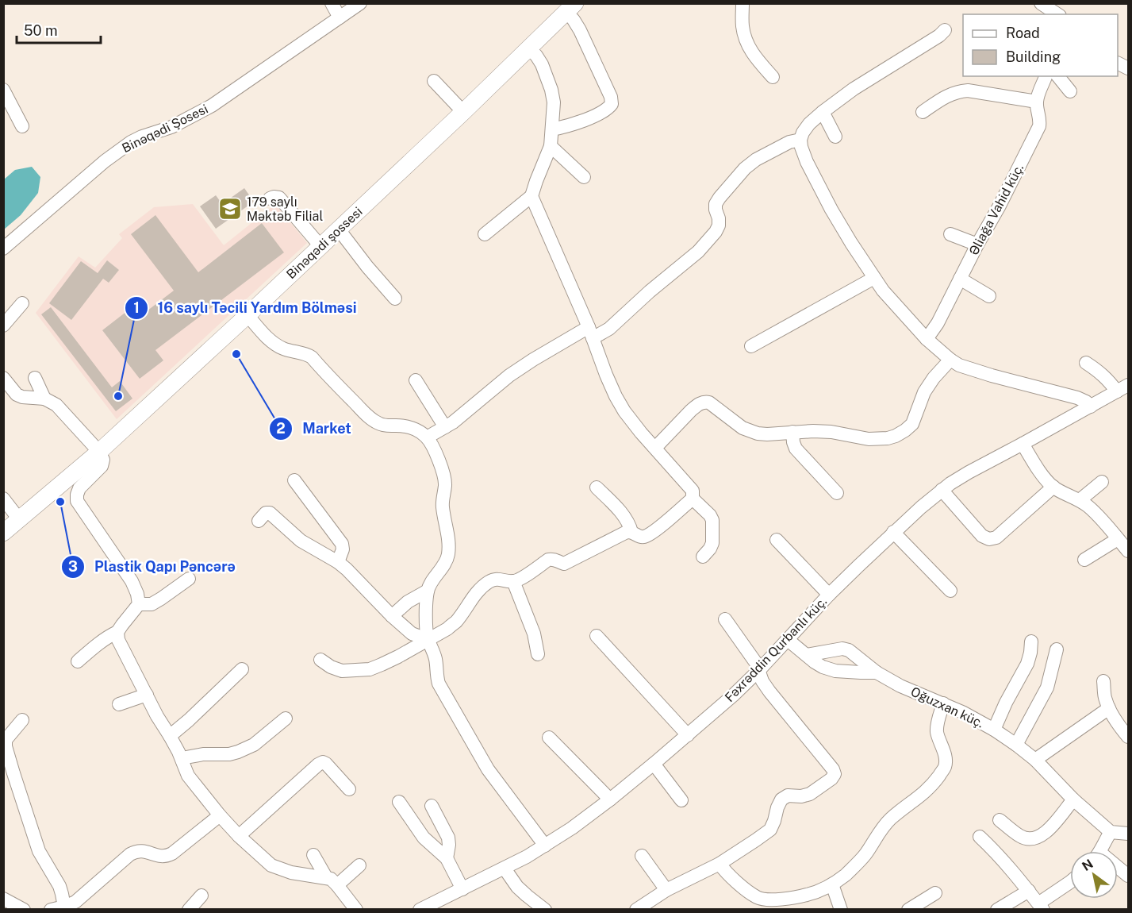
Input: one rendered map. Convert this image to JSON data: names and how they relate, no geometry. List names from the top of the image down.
{
  "streets": {
    "main road": ["Binəqədi şossesi"],
    "street": [
      "Binəqədi Şosesi",
      "Əliağa Vahid küç.",
      "Fəxrəddin Qurbanlı küç.",
      "Oğuzxan küç."
    ]
  },
  "crossings": [
    ["Fəxrəddin Qurbanlı küç.", "Oğuzxan küç."]
  ],
  "places": {
    "school or university": ["179 saylı Məktəb Filial"],
    "other": ["Market", "16 saylı Təcili Yardım Bölməsi", "Plastik Qapı Pəncərə"]
  },
  "legend": ["Road", "Building"],
  "scale_bar": "50 m",
  "north": "top left"
}
